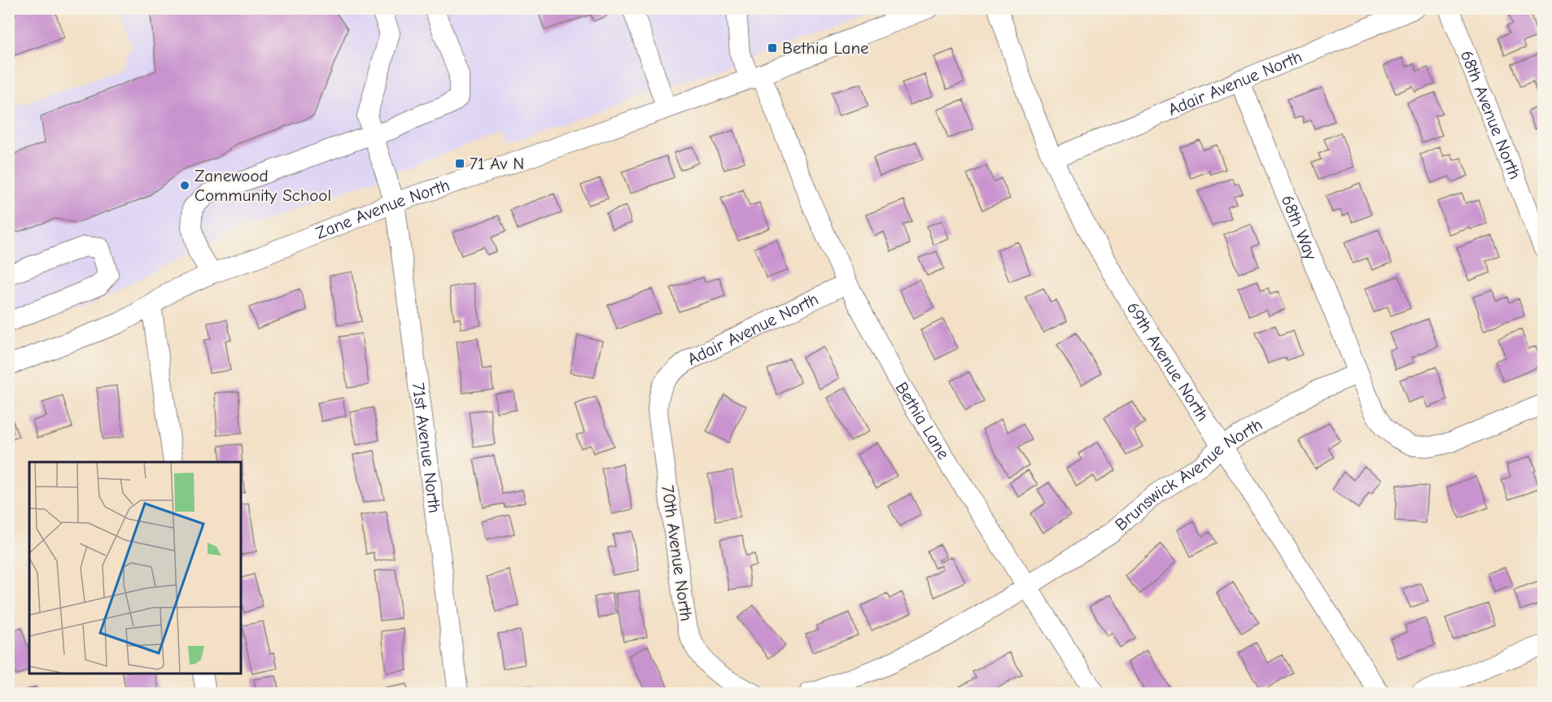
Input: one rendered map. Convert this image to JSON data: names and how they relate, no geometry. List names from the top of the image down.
{
  "streets": {
    "street": [
      "Adair Avenue North",
      "68th Avenue North",
      "Zane Avenue North",
      "68th Way",
      "69th Avenue North",
      "Bethia Lane",
      "71st Avenue North",
      "Brunswick Avenue North",
      "70th Avenue North"
    ]
  },
  "crossings": [
    ["Adair Avenue North", "68th Way"],
    ["Adair Avenue North", "69th Avenue North"],
    ["Adair Avenue North", "Bethia Lane"],
    ["Adair Avenue North", "70th Avenue North"],
    ["Zane Avenue North", "Bethia Lane"],
    ["Zane Avenue North", "71st Avenue North"],
    ["68th Way", "Brunswick Avenue North"],
    ["69th Avenue North", "Brunswick Avenue North"],
    ["Bethia Lane", "Brunswick Avenue North"]
  ],
  "places": {
    "transit": ["Bethia Lane", "71 Av N"],
    "other": ["Zanewood Community School"]
  }
}
